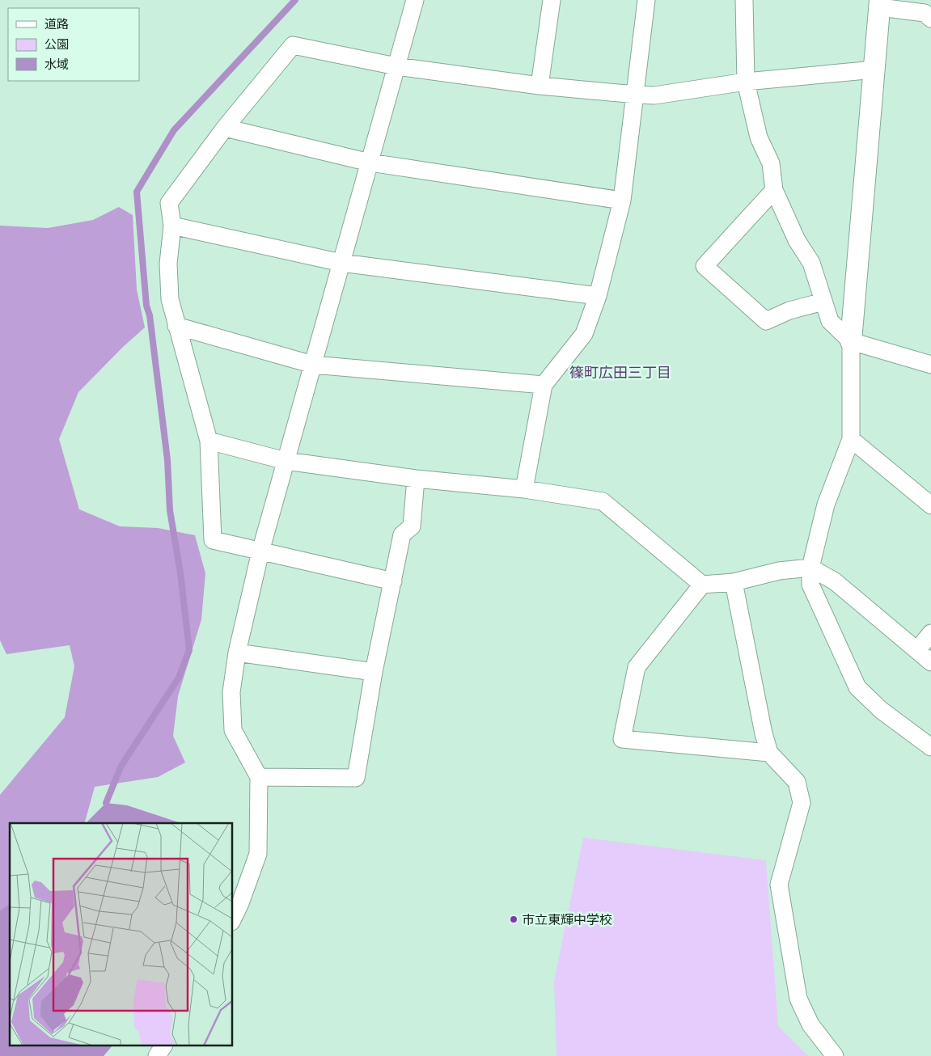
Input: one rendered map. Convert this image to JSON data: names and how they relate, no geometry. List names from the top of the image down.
{
  "districts": ["篠町広田三丁目"],
  "places": ["市立東輝中学校"],
  "legend": ["道路", "公園", "水域"]
}
